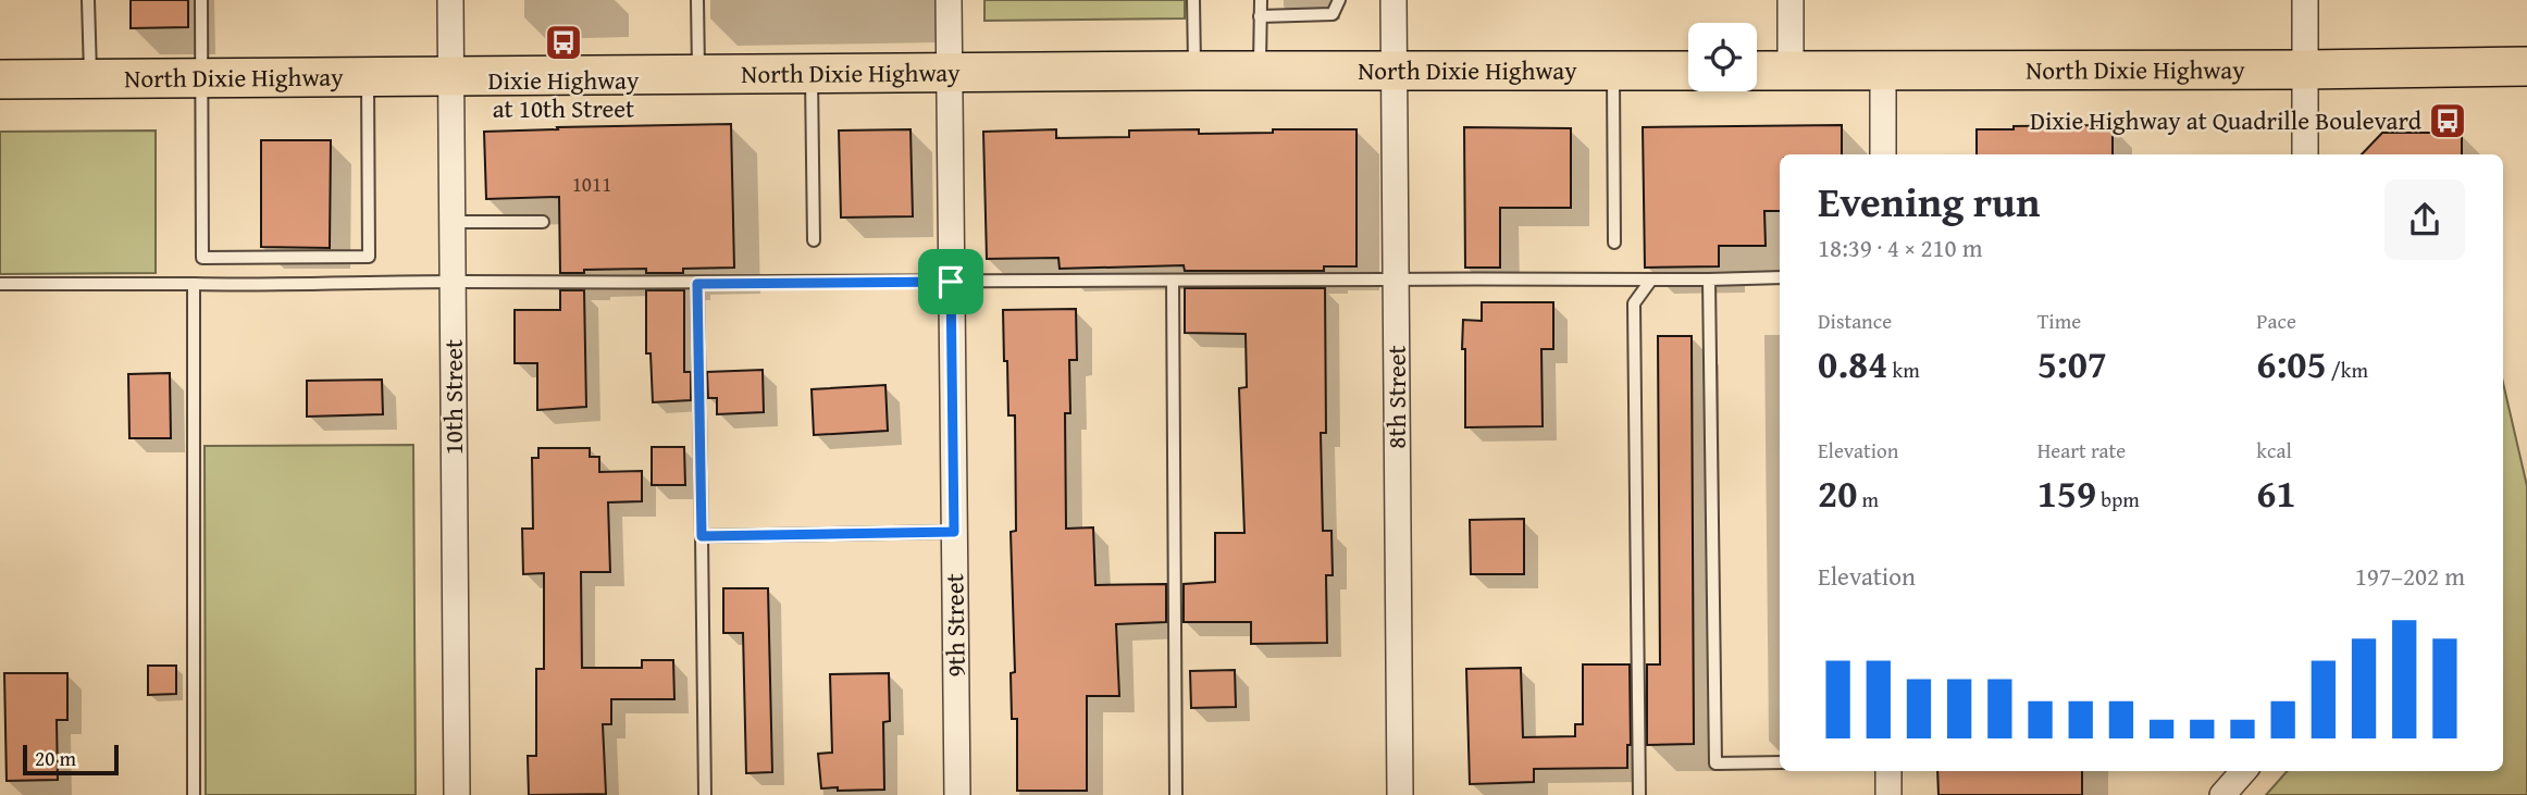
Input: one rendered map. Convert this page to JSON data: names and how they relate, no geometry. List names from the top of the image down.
{
  "streets": {
    "main road": ["North Dixie Highway"],
    "street": ["10th Street", "8th Street", "9th Street"]
  },
  "crossings": [
    ["North Dixie Highway", "10th Street"],
    ["North Dixie Highway", "8th Street"],
    ["North Dixie Highway", "9th Street"]
  ],
  "places": {
    "bus stop": ["Dixie Highway at 10th Street", "Dixie Highway at Quadrille Boulevard"]
  },
  "house_numbers": ["1011"],
  "scale_bar": "20 m",
  "page": {
    "heading": ["Evening run", "18:39 · 4 × 210 m"],
    "stats": [
      ["Distance", "0.84 km"],
      ["Time", "5:07"],
      ["Pace", "6:05 /km"],
      ["Elevation", "20 m"],
      ["Heart rate", "159 bpm"],
      ["kcal", "61"]
    ],
    "chart": ["Elevation", "197–202 m"],
    "scale": "20 m"
  }
}
